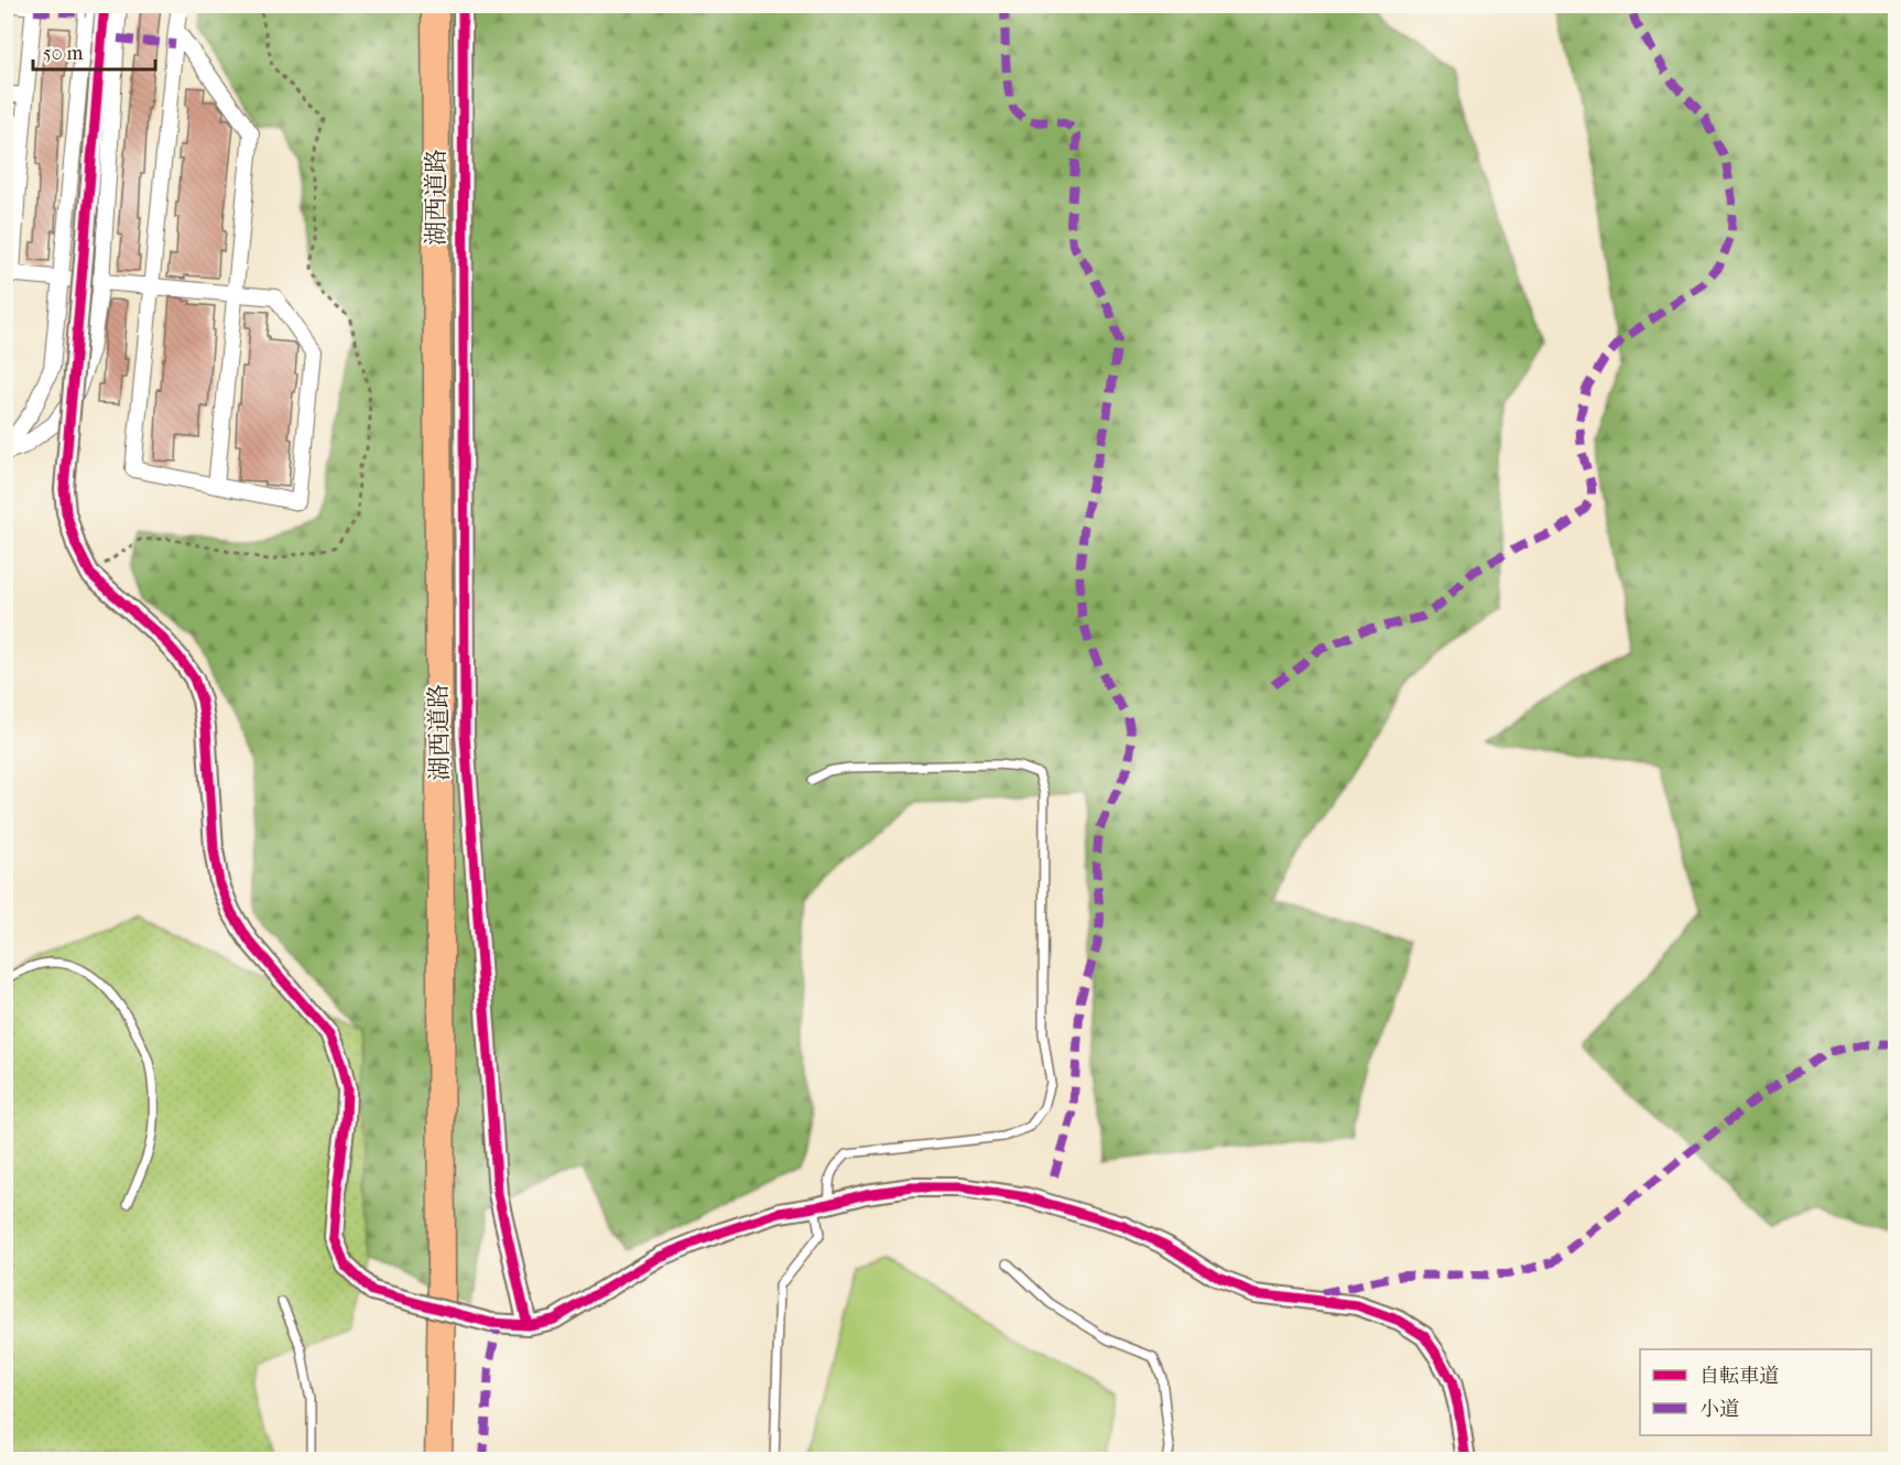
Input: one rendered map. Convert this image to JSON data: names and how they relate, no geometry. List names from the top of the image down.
{
  "streets": {
    "highway": ["湖西道路"]
  },
  "legend": ["自転車道", "小道"],
  "scale_bar": "50 m"
}
